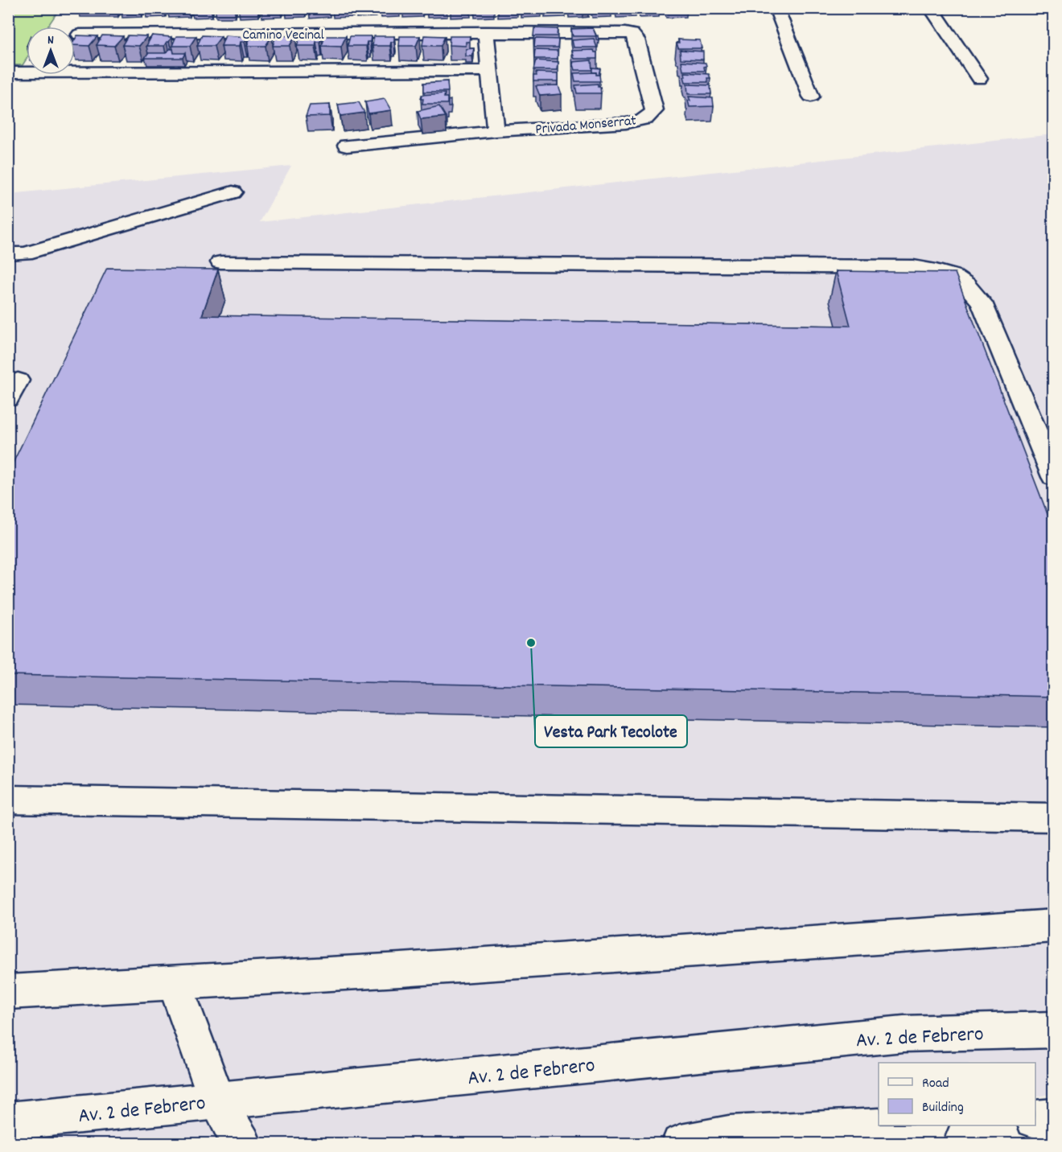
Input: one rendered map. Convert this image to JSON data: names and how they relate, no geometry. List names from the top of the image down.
{
  "streets": {
    "street": ["Camino Vecinal", "Privada Monserrat", "Av. 2 de Febrero"]
  },
  "crossings": [
    ["Camino Vecinal", "Privada Monserrat"]
  ],
  "places": ["Vesta Park Tecolote"],
  "legend": ["Road", "Building"],
  "north": "top"
}
